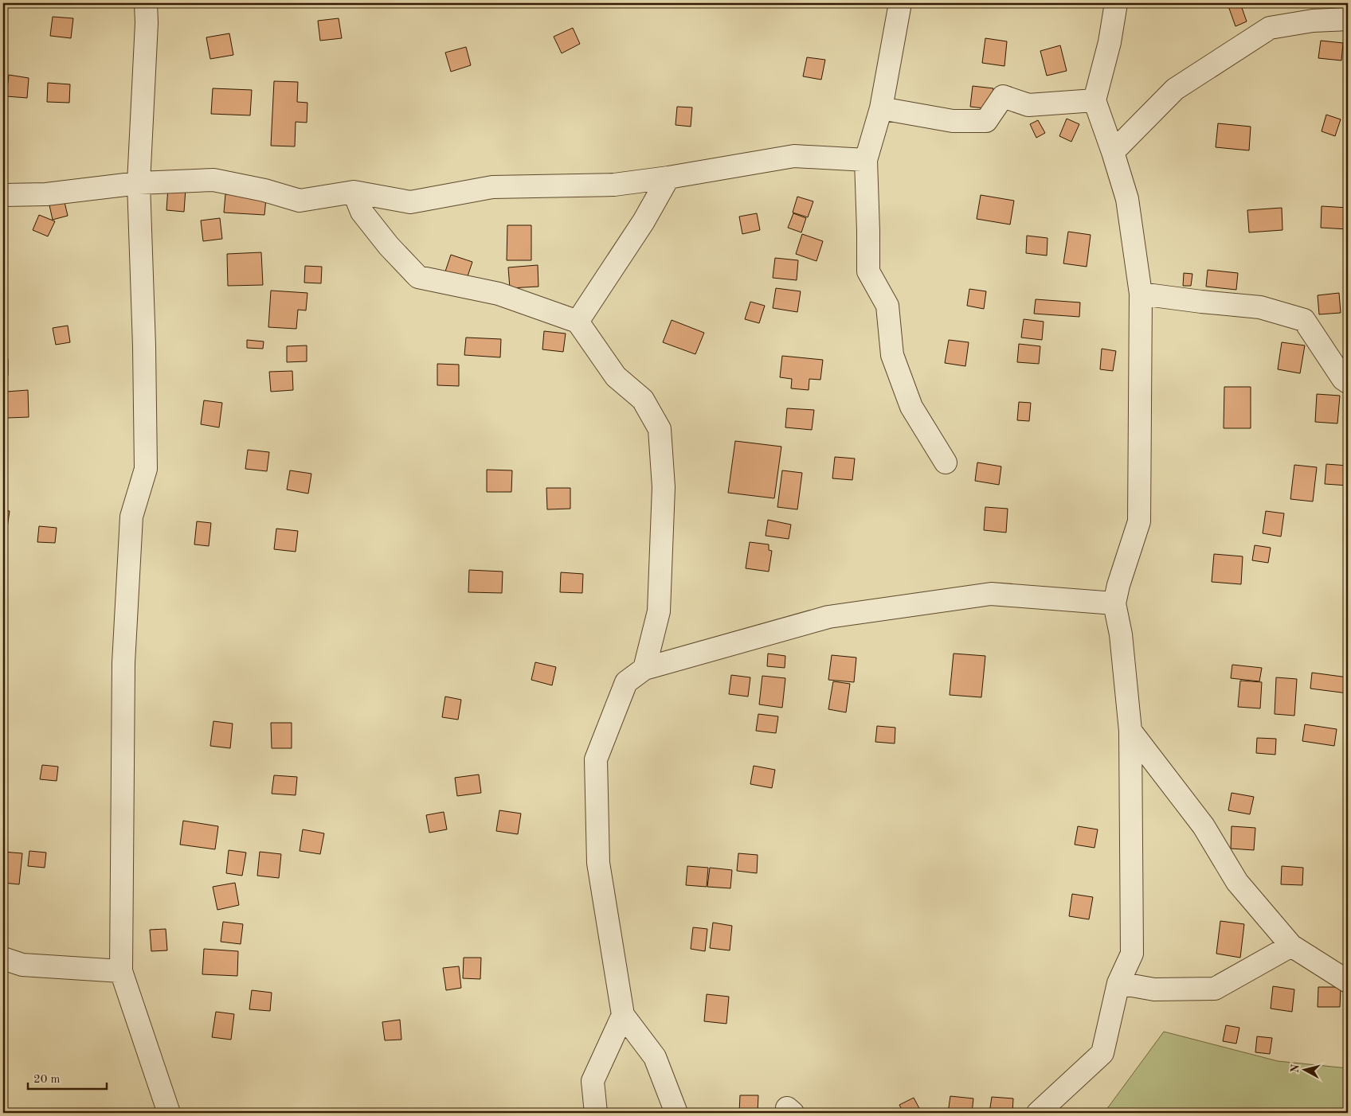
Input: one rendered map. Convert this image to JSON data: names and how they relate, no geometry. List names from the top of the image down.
{
  "scale_bar": "20 m",
  "north": "left"
}
